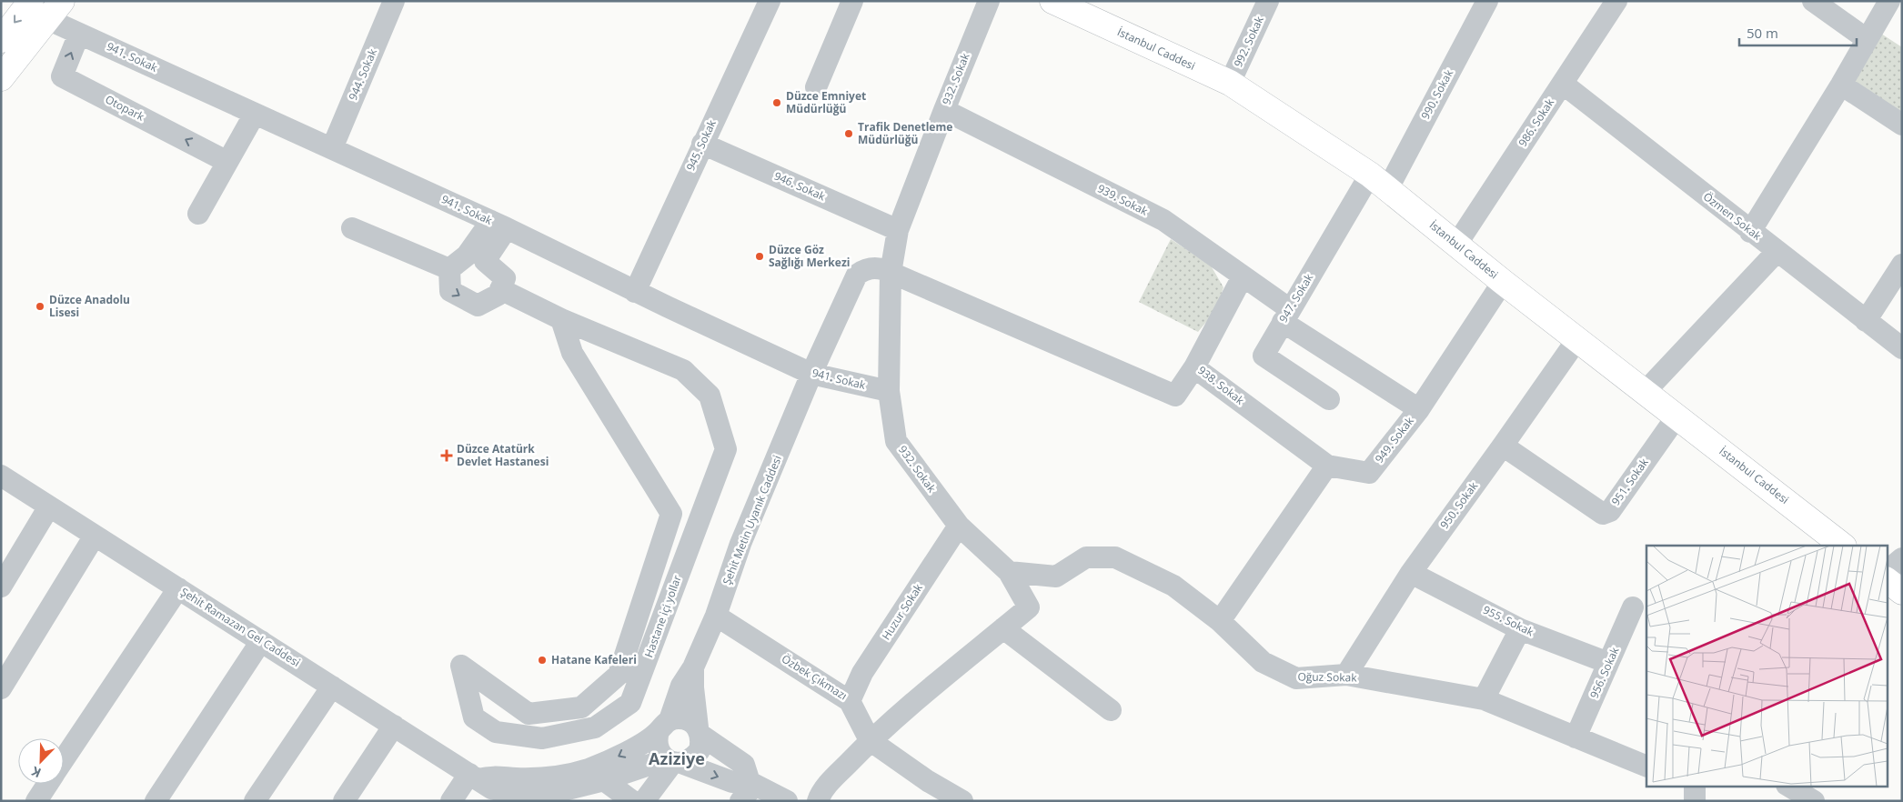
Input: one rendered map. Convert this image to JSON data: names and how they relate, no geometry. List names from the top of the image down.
{
  "streets": {
    "main road": ["İstanbul Caddesi"],
    "street": [
      "992. Sokak",
      "941. Sokak",
      "944. Sokak",
      "932. Sokak",
      "990. Sokak",
      "Otopark",
      "986. Sokak",
      "945. Sokak",
      "946. Sokak",
      "939. Sokak",
      "Özmen Sokak",
      "947. Sokak",
      "938. Sokak",
      "949. Sokak",
      "951. Sokak",
      "950. Sokak",
      "Şehit Metin Uyanık Caddesi",
      "Huzur Sokak",
      "Hastane içi yollar",
      "955. Sokak",
      "Şehit Ramazan Gel Caddesi",
      "956. Sokak",
      "Özbek Çıkmazı",
      "Oğuz Sokak"
    ]
  },
  "crossings": [
    ["992. Sokak", "İstanbul Caddesi"],
    ["İstanbul Caddesi", "990. Sokak"],
    ["İstanbul Caddesi", "986. Sokak"],
    ["İstanbul Caddesi", "947. Sokak"],
    ["İstanbul Caddesi", "949. Sokak"],
    ["İstanbul Caddesi", "951. Sokak"],
    ["İstanbul Caddesi", "950. Sokak"],
    ["941. Sokak", "944. Sokak"],
    ["941. Sokak", "932. Sokak"],
    ["941. Sokak", "Otopark"],
    ["941. Sokak", "945. Sokak"],
    ["941. Sokak", "Şehit Metin Uyanık Caddesi"],
    ["932. Sokak", "946. Sokak"],
    ["932. Sokak", "939. Sokak"],
    ["932. Sokak", "Şehit Metin Uyanık Caddesi"],
    ["932. Sokak", "Huzur Sokak"],
    ["932. Sokak", "Oğuz Sokak"],
    ["990. Sokak", "947. Sokak"],
    ["986. Sokak", "Özmen Sokak"],
    ["945. Sokak", "946. Sokak"],
    ["939. Sokak", "947. Sokak"],
    ["939. Sokak", "938. Sokak"],
    ["939. Sokak", "949. Sokak"],
    ["938. Sokak", "949. Sokak"],
    ["951. Sokak", "950. Sokak"],
    ["950. Sokak", "955. Sokak"],
    ["950. Sokak", "Oğuz Sokak"],
    ["Şehit Metin Uyanık Caddesi", "Şehit Ramazan Gel Caddesi"],
    ["Şehit Metin Uyanık Caddesi", "Özbek Çıkmazı"],
    ["Huzur Sokak", "Özbek Çıkmazı"],
    ["955. Sokak", "956. Sokak"],
    ["956. Sokak", "Oğuz Sokak"]
  ],
  "one_way": ["Otopark"],
  "districts": ["Aziziye"],
  "places": {
    "other": [
      "Düzce Emniyet Müdürlüğü",
      "Trafik Denetleme Müdürlüğü",
      "Düzce Göz Sağlığı Merkezi",
      "Düzce Anadolu Lisesi",
      "Hatane Kafeleri"
    ],
    "health": ["Düzce Atatürk Devlet Hastanesi"]
  },
  "scale_bar": "50 m",
  "north": "bottom left"
}
